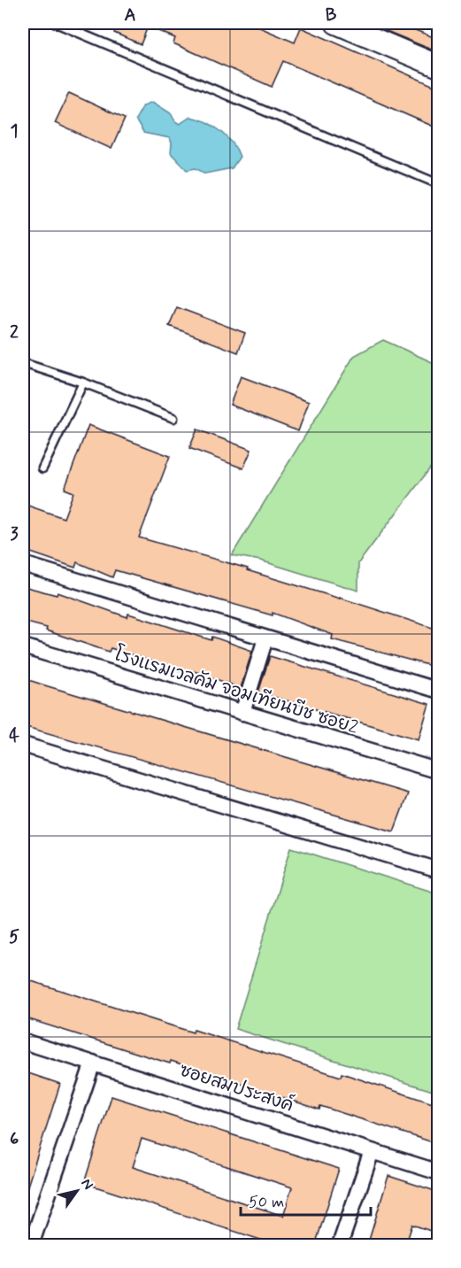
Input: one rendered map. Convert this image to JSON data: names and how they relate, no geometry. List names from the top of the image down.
{
  "streets": {
    "street": ["โรงแรมเวลคัม จอมเทียนบีช ซอย2", "ซอยสมประสงค์"]
  },
  "scale_bar": "50 m",
  "north": "top right",
  "grid": {
    "columns": ["A", "B"],
    "rows": [
      "1",
      "2",
      "3",
      "4",
      "5",
      "6"
    ]
  }
}
